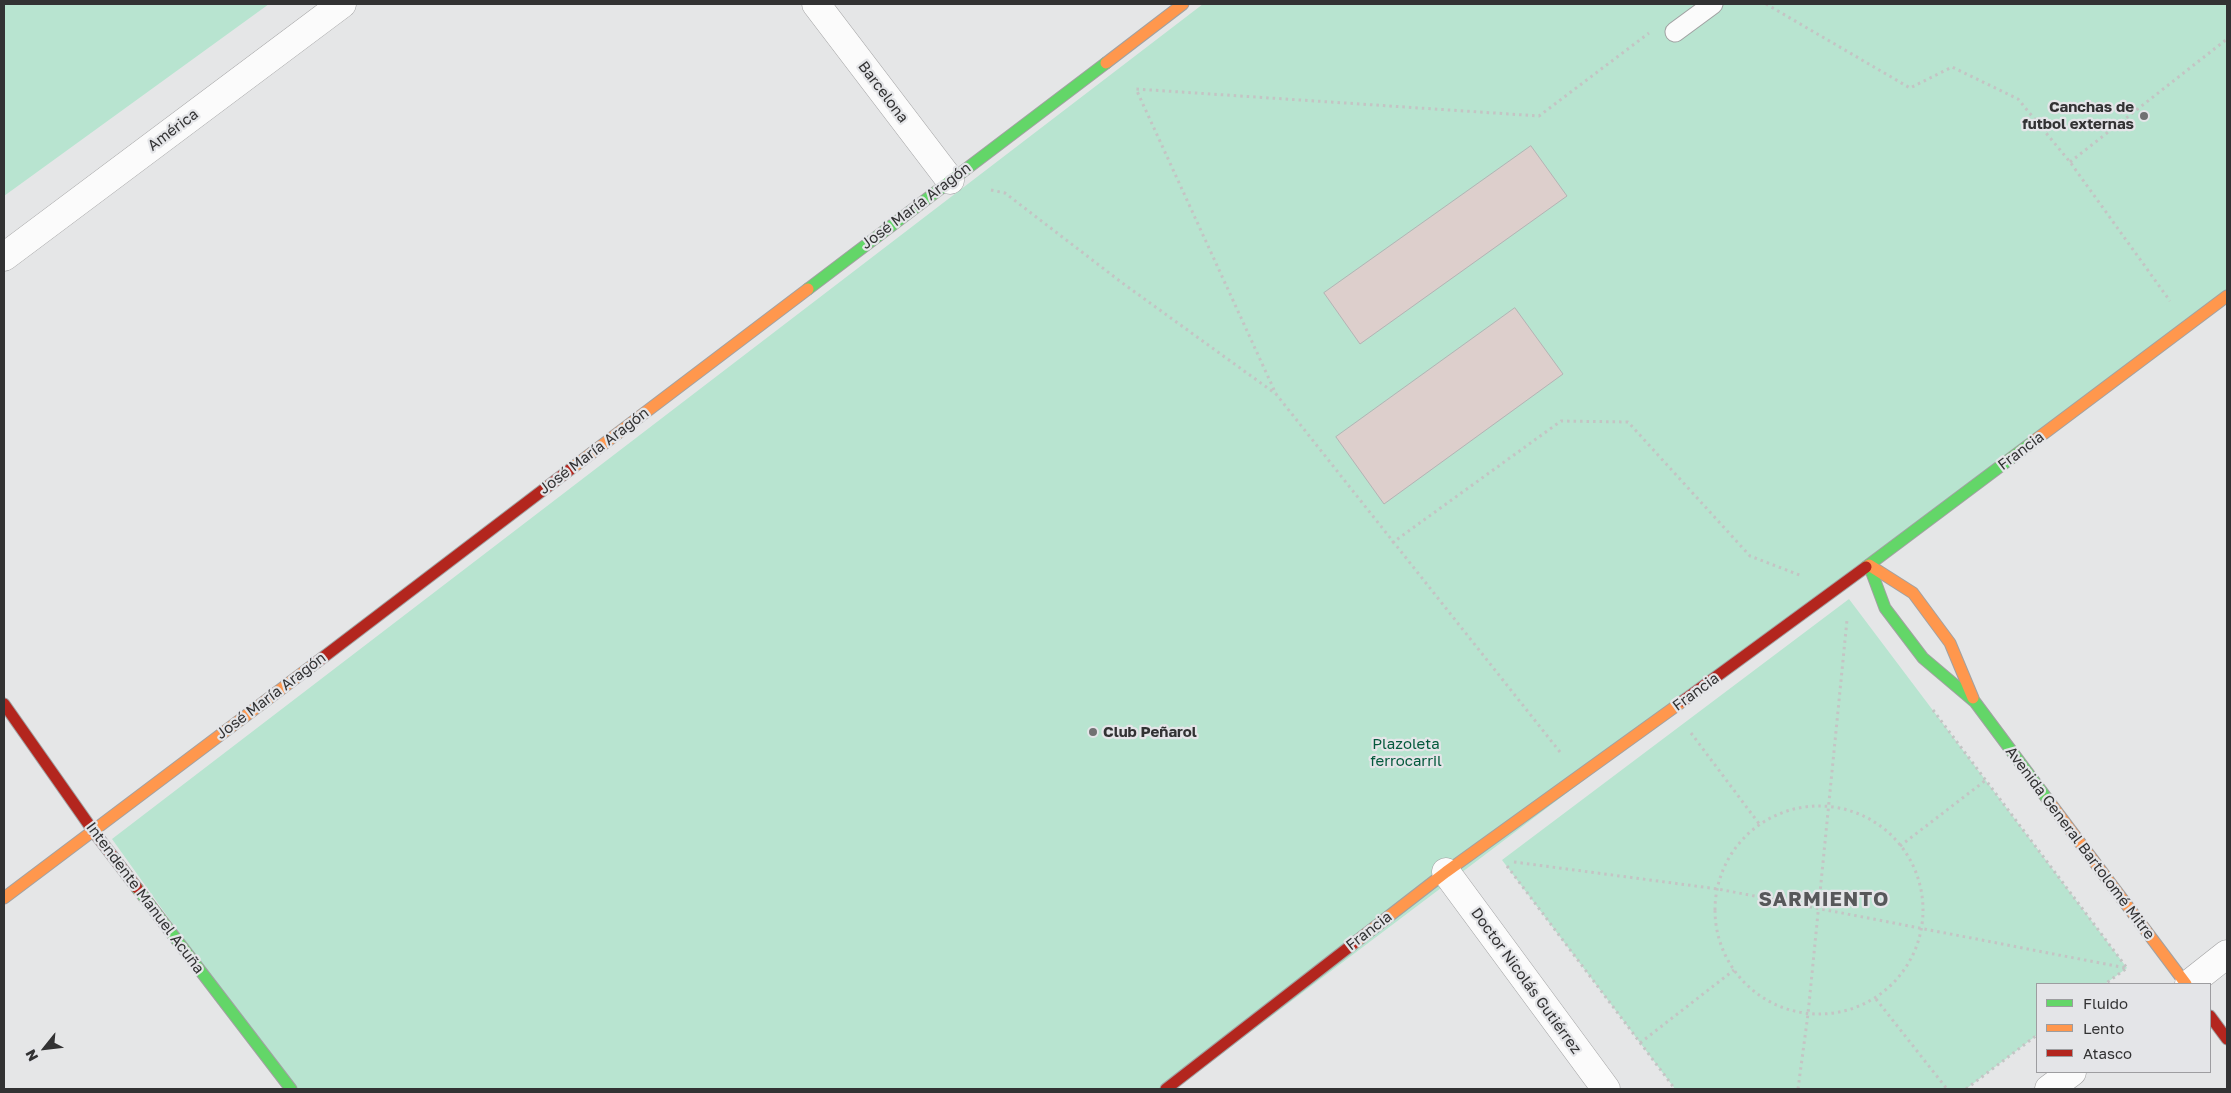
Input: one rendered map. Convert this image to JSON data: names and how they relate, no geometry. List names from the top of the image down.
{
  "streets": {
    "street": [
      "Barcelona",
      "América",
      "José María Aragón",
      "Francia",
      "Avenida General Bartolomé Mitre",
      "Intendente Manuel Acuña",
      "Doctor Nicolás Gutiérrez"
    ]
  },
  "crossings": [
    ["Barcelona", "José María Aragón"],
    ["José María Aragón", "Intendente Manuel Acuña"],
    ["Francia", "Avenida General Bartolomé Mitre"],
    ["Francia", "Doctor Nicolás Gutiérrez"]
  ],
  "districts": ["SARMIENTO"],
  "parks": ["Plazoleta ferrocarril"],
  "places": ["Canchas de futbol externas", "Club Peñarol"],
  "legend": ["Fluido", "Lento", "Atasco"],
  "north": "bottom left"
}
